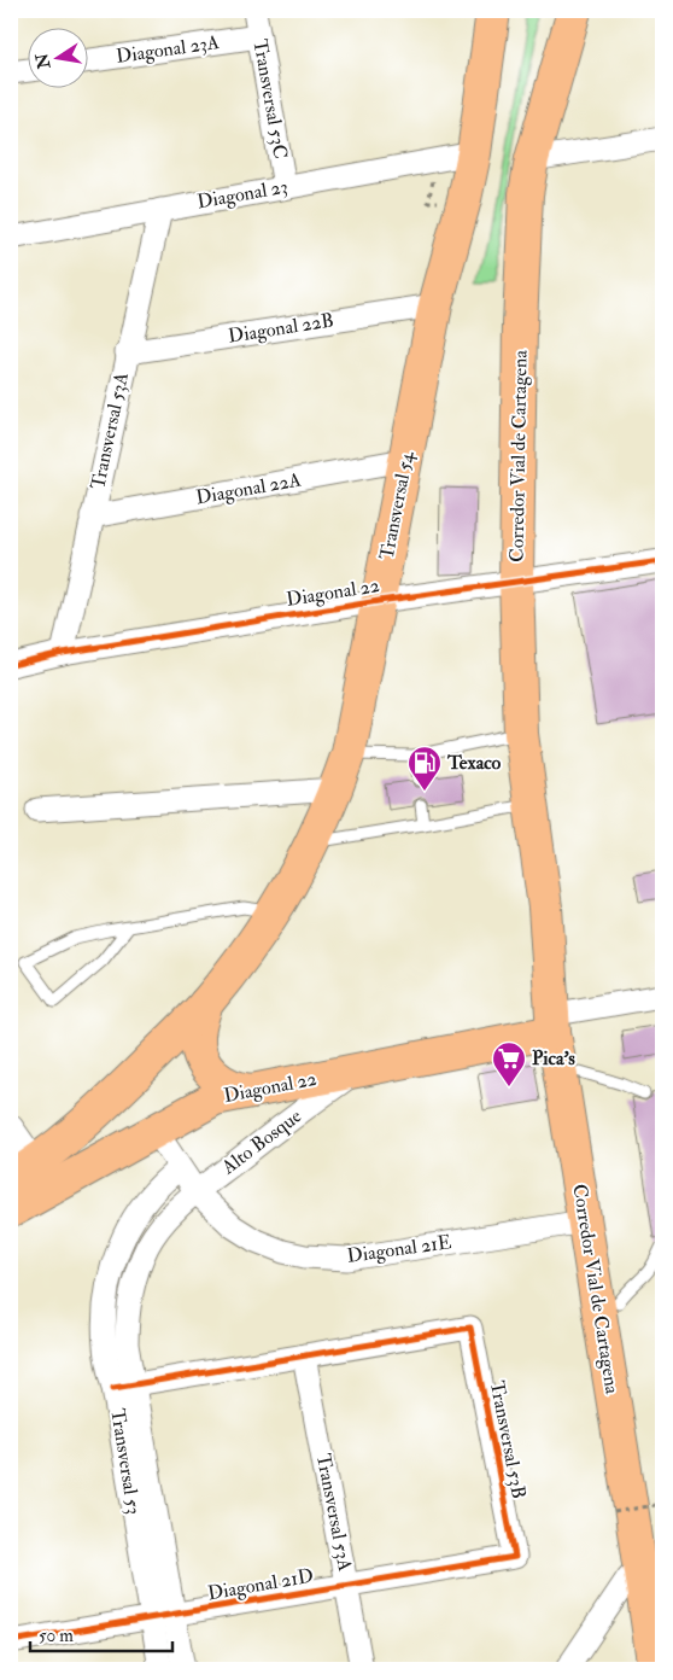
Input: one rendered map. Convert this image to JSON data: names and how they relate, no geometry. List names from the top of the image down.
{
  "streets": {
    "main road": ["Corredor Vial de Cartagena", "Transversal 54", "Diagonal 22"],
    "street": [
      "Diagonal 23A",
      "Transversal 53C",
      "Diagonal 23",
      "Diagonal 22B",
      "Transversal 53A",
      "Diagonal 22A",
      "Alto Bosque",
      "Diagonal 21E",
      "Transversal 53B",
      "Transversal 53",
      "Diagonal 21D"
    ]
  },
  "crossings": [
    ["Diagonal 23A", "Transversal 53C"],
    ["Transversal 53C", "Diagonal 23"],
    ["Diagonal 23", "Transversal 53A"],
    ["Diagonal 23", "Transversal 54"],
    ["Diagonal 22B", "Transversal 53A"],
    ["Diagonal 22B", "Transversal 54"],
    ["Transversal 53A", "Diagonal 22A"],
    ["Transversal 53A", "Diagonal 22"],
    ["Transversal 53A", "Transversal 53B"],
    ["Transversal 53A", "Diagonal 21D"],
    ["Corredor Vial de Cartagena", "Diagonal 22"],
    ["Corredor Vial de Cartagena", "Diagonal 21E"],
    ["Diagonal 22A", "Transversal 54"],
    ["Transversal 54", "Diagonal 22"],
    ["Diagonal 22", "Alto Bosque"],
    ["Diagonal 22", "Diagonal 21E"],
    ["Alto Bosque", "Diagonal 21E"],
    ["Alto Bosque", "Transversal 53"],
    ["Diagonal 21E", "Transversal 53"],
    ["Transversal 53B", "Diagonal 21D"],
    ["Transversal 53", "Diagonal 21D"]
  ],
  "places": {
    "fuel station": ["Texaco"],
    "supermarket": ["Pica's"]
  },
  "scale_bar": "50 m",
  "north": "left"
}
